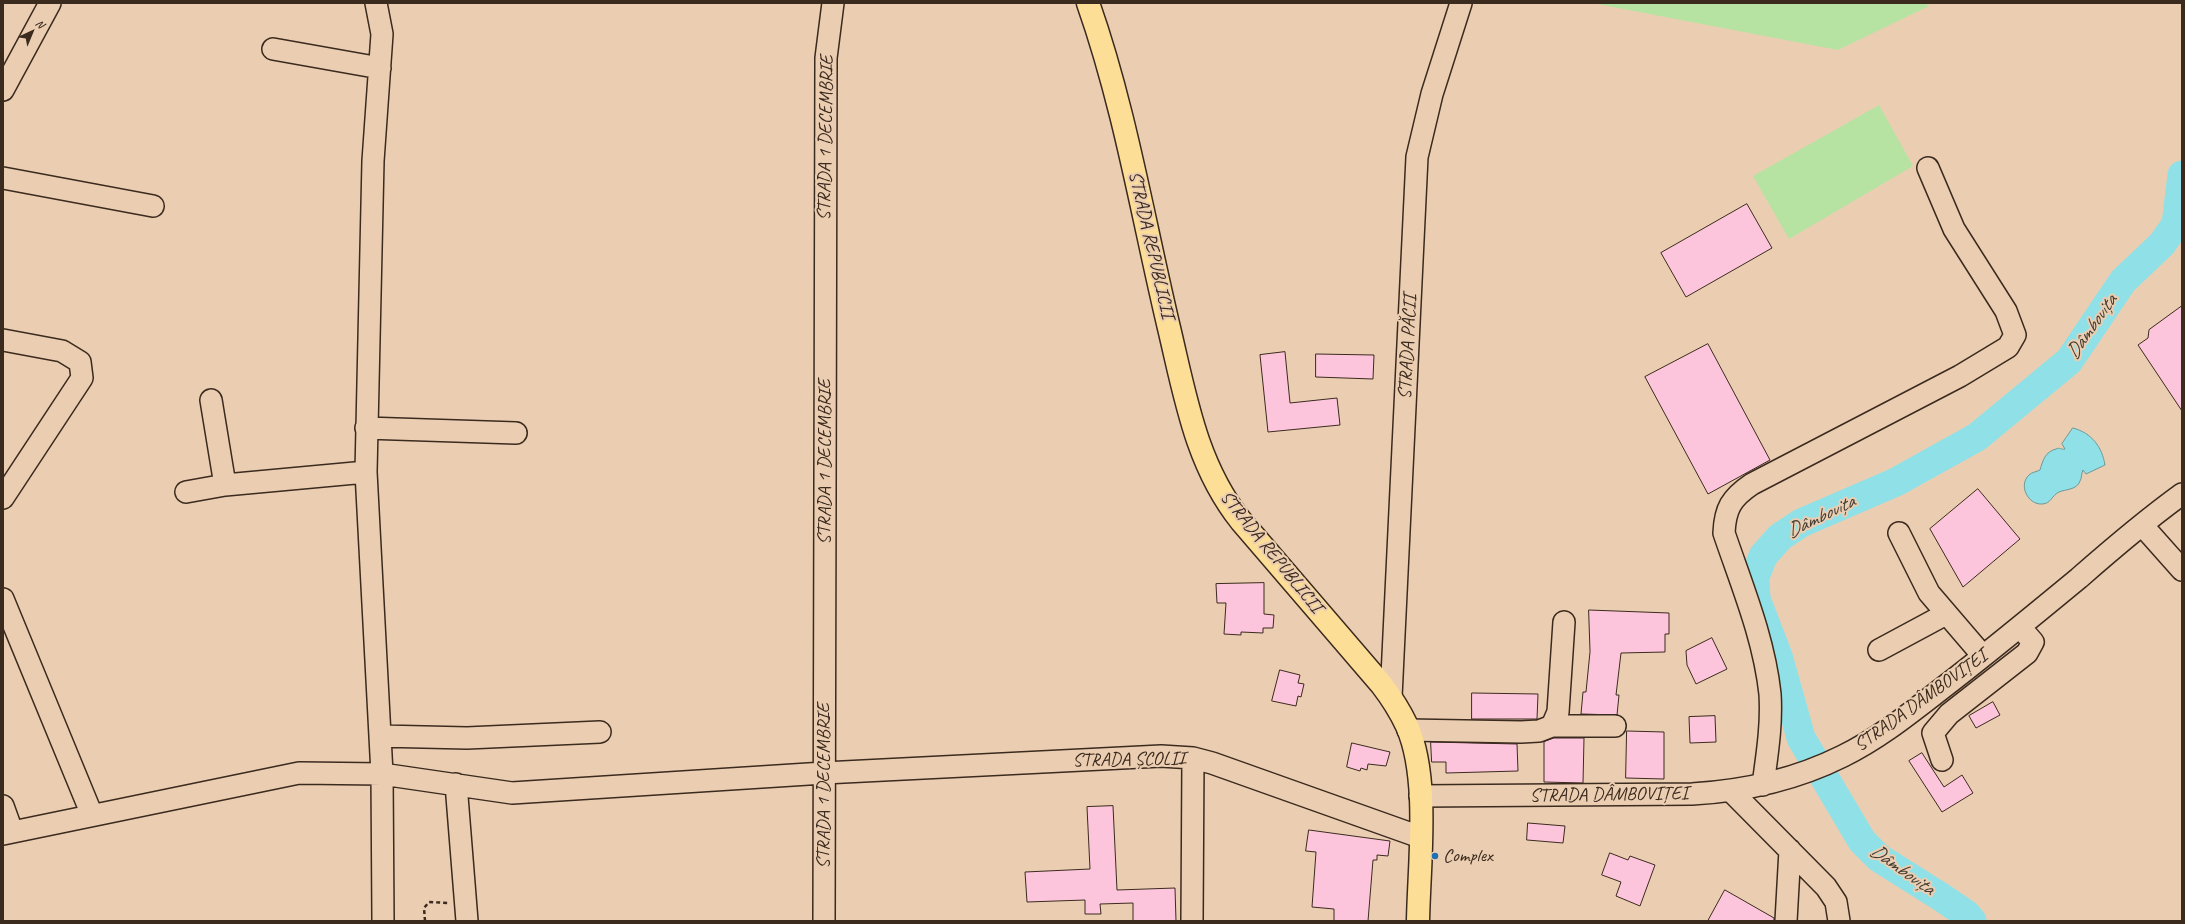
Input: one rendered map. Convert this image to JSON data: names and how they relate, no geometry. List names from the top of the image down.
{
  "streets": {
    "main road": ["STRADA REPUBLICII"],
    "street": [
      "STRADA 1 DECEMBRIE",
      "STRADA PĂCII",
      "STRADA DÂMBOVIȚEI",
      "STRADA ȘCOLII"
    ]
  },
  "crossings": [
    ["STRADA 1 DECEMBRIE", "STRADA ȘCOLII"],
    ["STRADA REPUBLICII", "STRADA PĂCII"],
    ["STRADA REPUBLICII", "STRADA DÂMBOVIȚEI"],
    ["STRADA REPUBLICII", "STRADA ȘCOLII"]
  ],
  "water": ["Dâmbovița"],
  "places": ["Complex"],
  "north": "top right"
}
